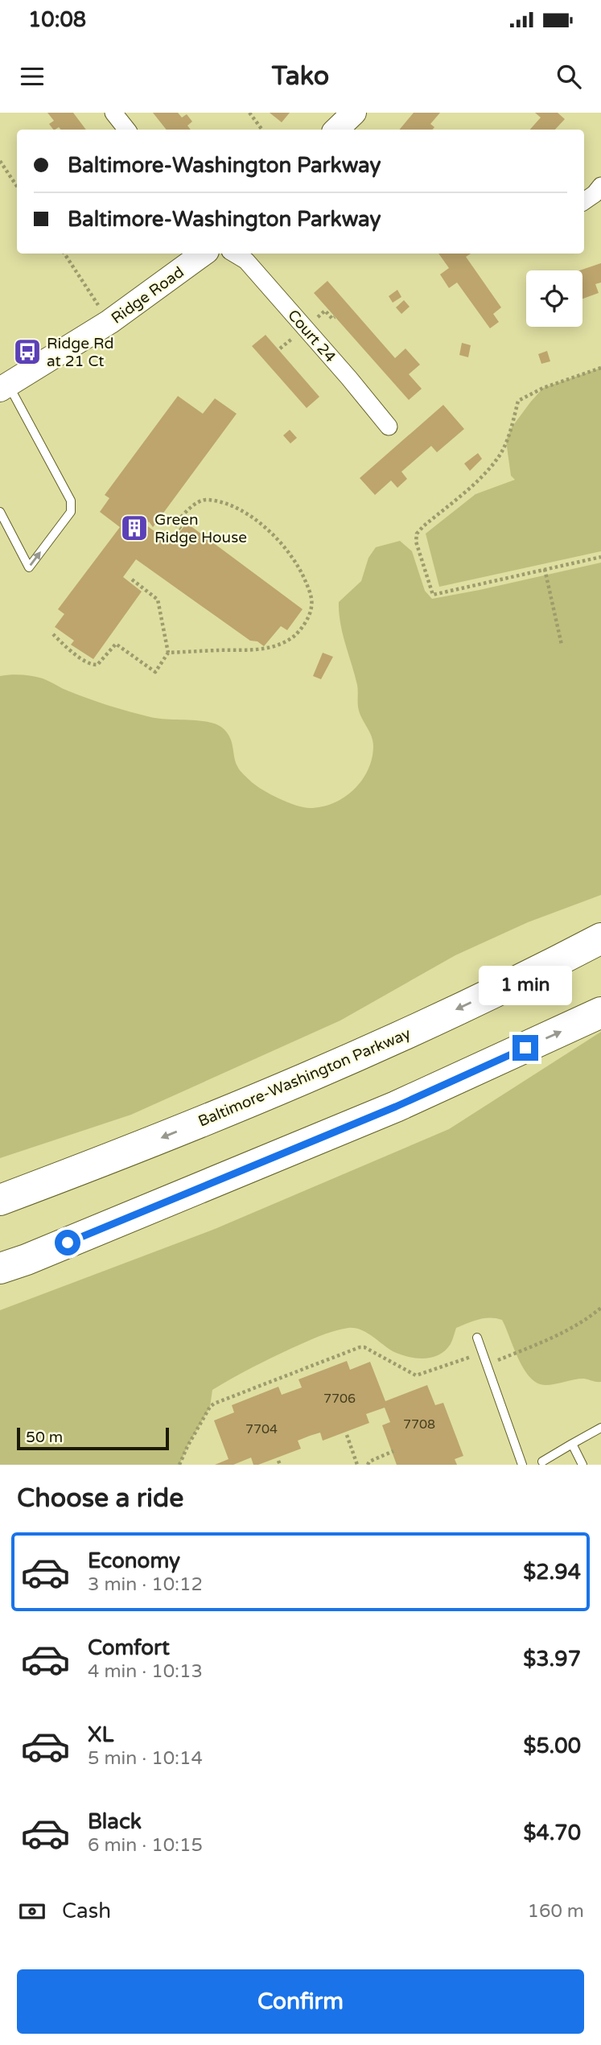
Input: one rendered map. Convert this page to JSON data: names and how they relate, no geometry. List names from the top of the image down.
{
  "streets": {
    "highway": ["Baltimore-Washington Parkway"],
    "street": ["Ridge Road", "Court 24"]
  },
  "places": {
    "bus stop": ["Ridge Rd at 21 Ct"],
    "building": ["Green Ridge House"]
  },
  "house_numbers": ["7706", "7708", "7704"],
  "scale_bar": "50 m",
  "page": {
    "status": "10:08",
    "header": "Tako",
    "banner": ["Baltimore-Washington Parkway", "Baltimore-Washington Parkway"],
    "bubble": "1 min",
    "scale": "50 m",
    "heading": "Choose a ride",
    "list": [
      {
        "name": "Economy",
        "note": "3 min · 10:12",
        "value": "$2.94"
      },
      {
        "name": "Comfort",
        "note": "4 min · 10:13",
        "value": "$3.97"
      },
      {
        "name": "XL",
        "note": "5 min · 10:14",
        "value": "$5.00"
      },
      {
        "name": "Black",
        "note": "6 min · 10:15",
        "value": "$4.70"
      }
    ],
    "pay": ["Cash", "160 m"],
    "buttons": "Confirm"
  }
}
